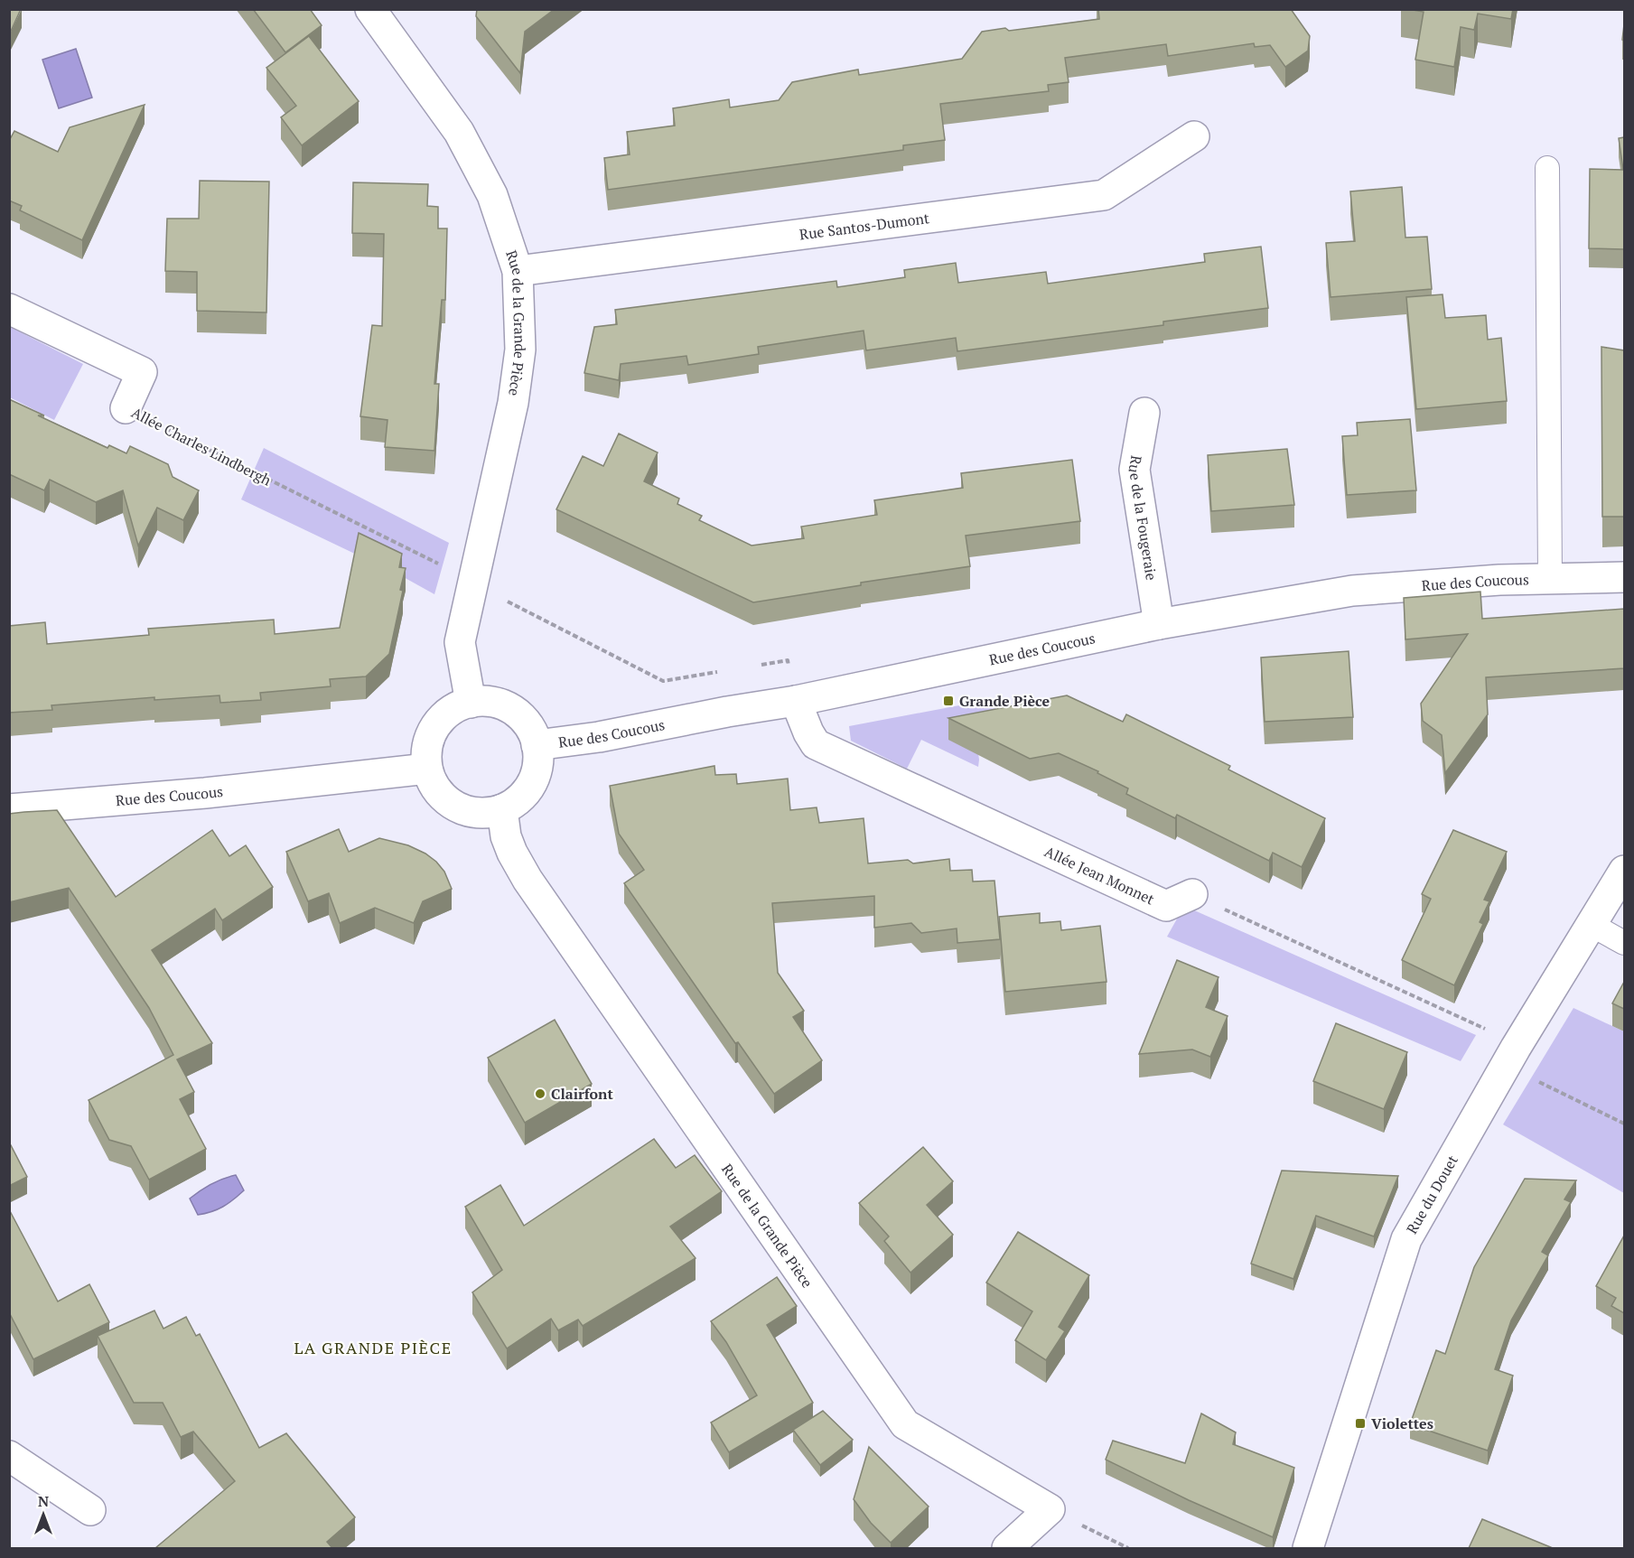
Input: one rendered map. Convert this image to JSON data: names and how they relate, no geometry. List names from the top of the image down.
{
  "streets": {
    "street": [
      "Rue Santos-Dumont",
      "Rue de la Grande Pièce",
      "Allée Charles Lindbergh",
      "Rue de la Fougeraie",
      "Rue des Coucous",
      "Allée Jean Monnet",
      "Rue du Douet"
    ]
  },
  "crossings": [
    ["Rue Santos-Dumont", "Rue de la Grande Pièce"],
    ["Rue de la Grande Pièce", "Rue des Coucous"],
    ["Rue de la Fougeraie", "Rue des Coucous"],
    ["Rue des Coucous", "Allée Jean Monnet"]
  ],
  "districts": ["LA GRANDE PIÈCE"],
  "places": {
    "transit": ["Grande Pièce", "Violettes"],
    "other": ["Clairfont"]
  },
  "north": "top"
}
